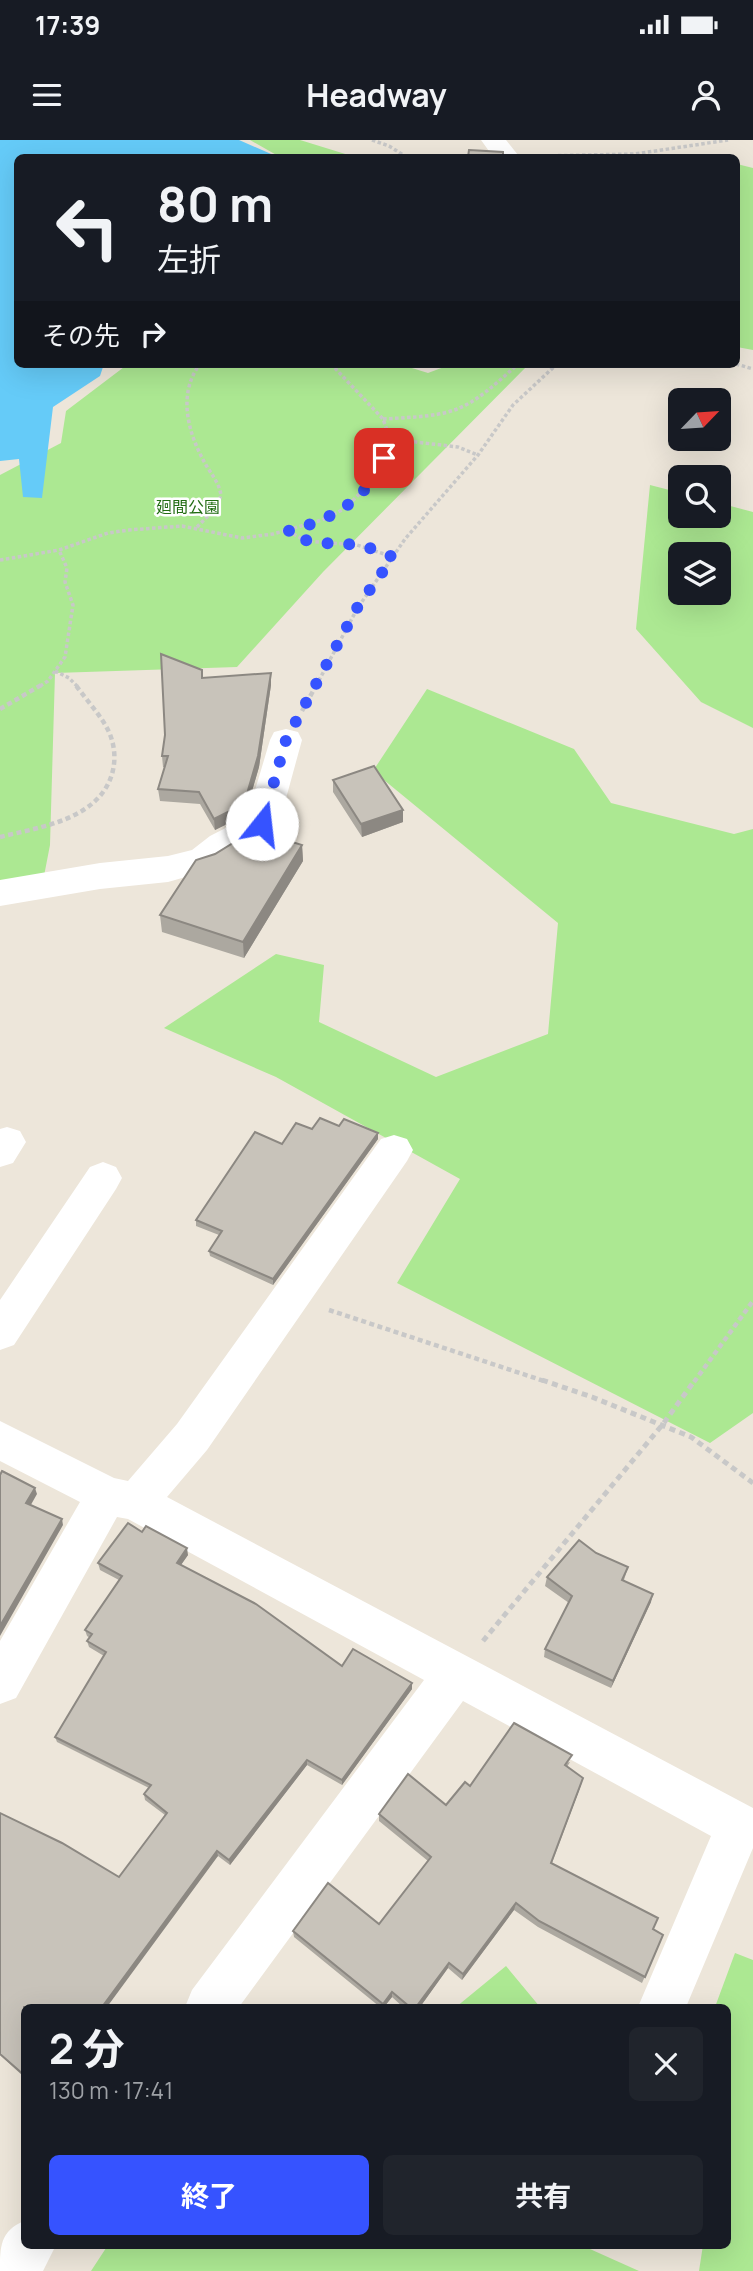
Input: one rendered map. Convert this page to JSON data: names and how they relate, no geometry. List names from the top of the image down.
{
  "parks": ["廻間公園"],
  "north": "top right",
  "page": {
    "status": "17:39",
    "header": "Headway",
    "turn": ["80 m", "左折"],
    "then": "その先",
    "heading": ["2 分", "130 m · 17:41"],
    "buttons": ["終了", "共有"]
  }
}
